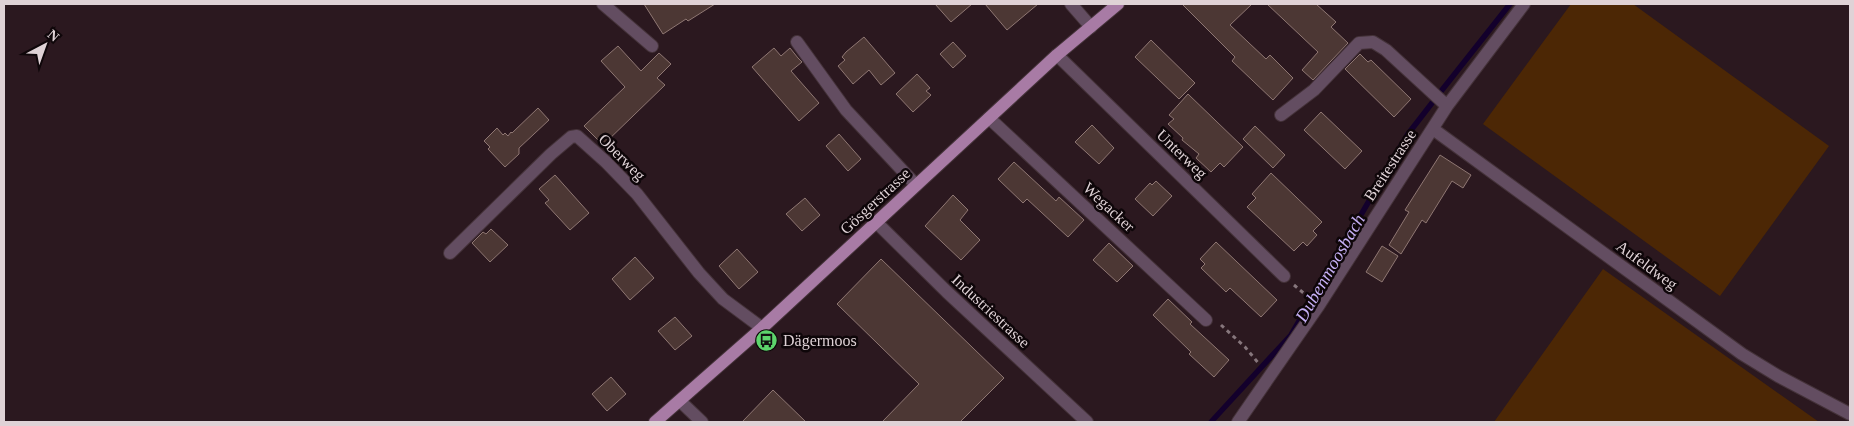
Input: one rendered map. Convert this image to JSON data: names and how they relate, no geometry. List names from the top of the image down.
{
  "streets": {
    "main road": ["Gösgerstrasse"],
    "street": [
      "Unterweg",
      "Oberweg",
      "Breitestrasse",
      "Wegacker",
      "Aufeldweg",
      "Industriestrasse"
    ]
  },
  "crossings": [
    ["Unterweg", "Gösgerstrasse"],
    ["Oberweg", "Gösgerstrasse"],
    ["Breitestrasse", "Aufeldweg"],
    ["Gösgerstrasse", "Wegacker"],
    ["Gösgerstrasse", "Industriestrasse"]
  ],
  "water": ["Dubenmoosbach"],
  "places": {
    "bus stop": ["Dägermoos"]
  },
  "north": "top right"
}
